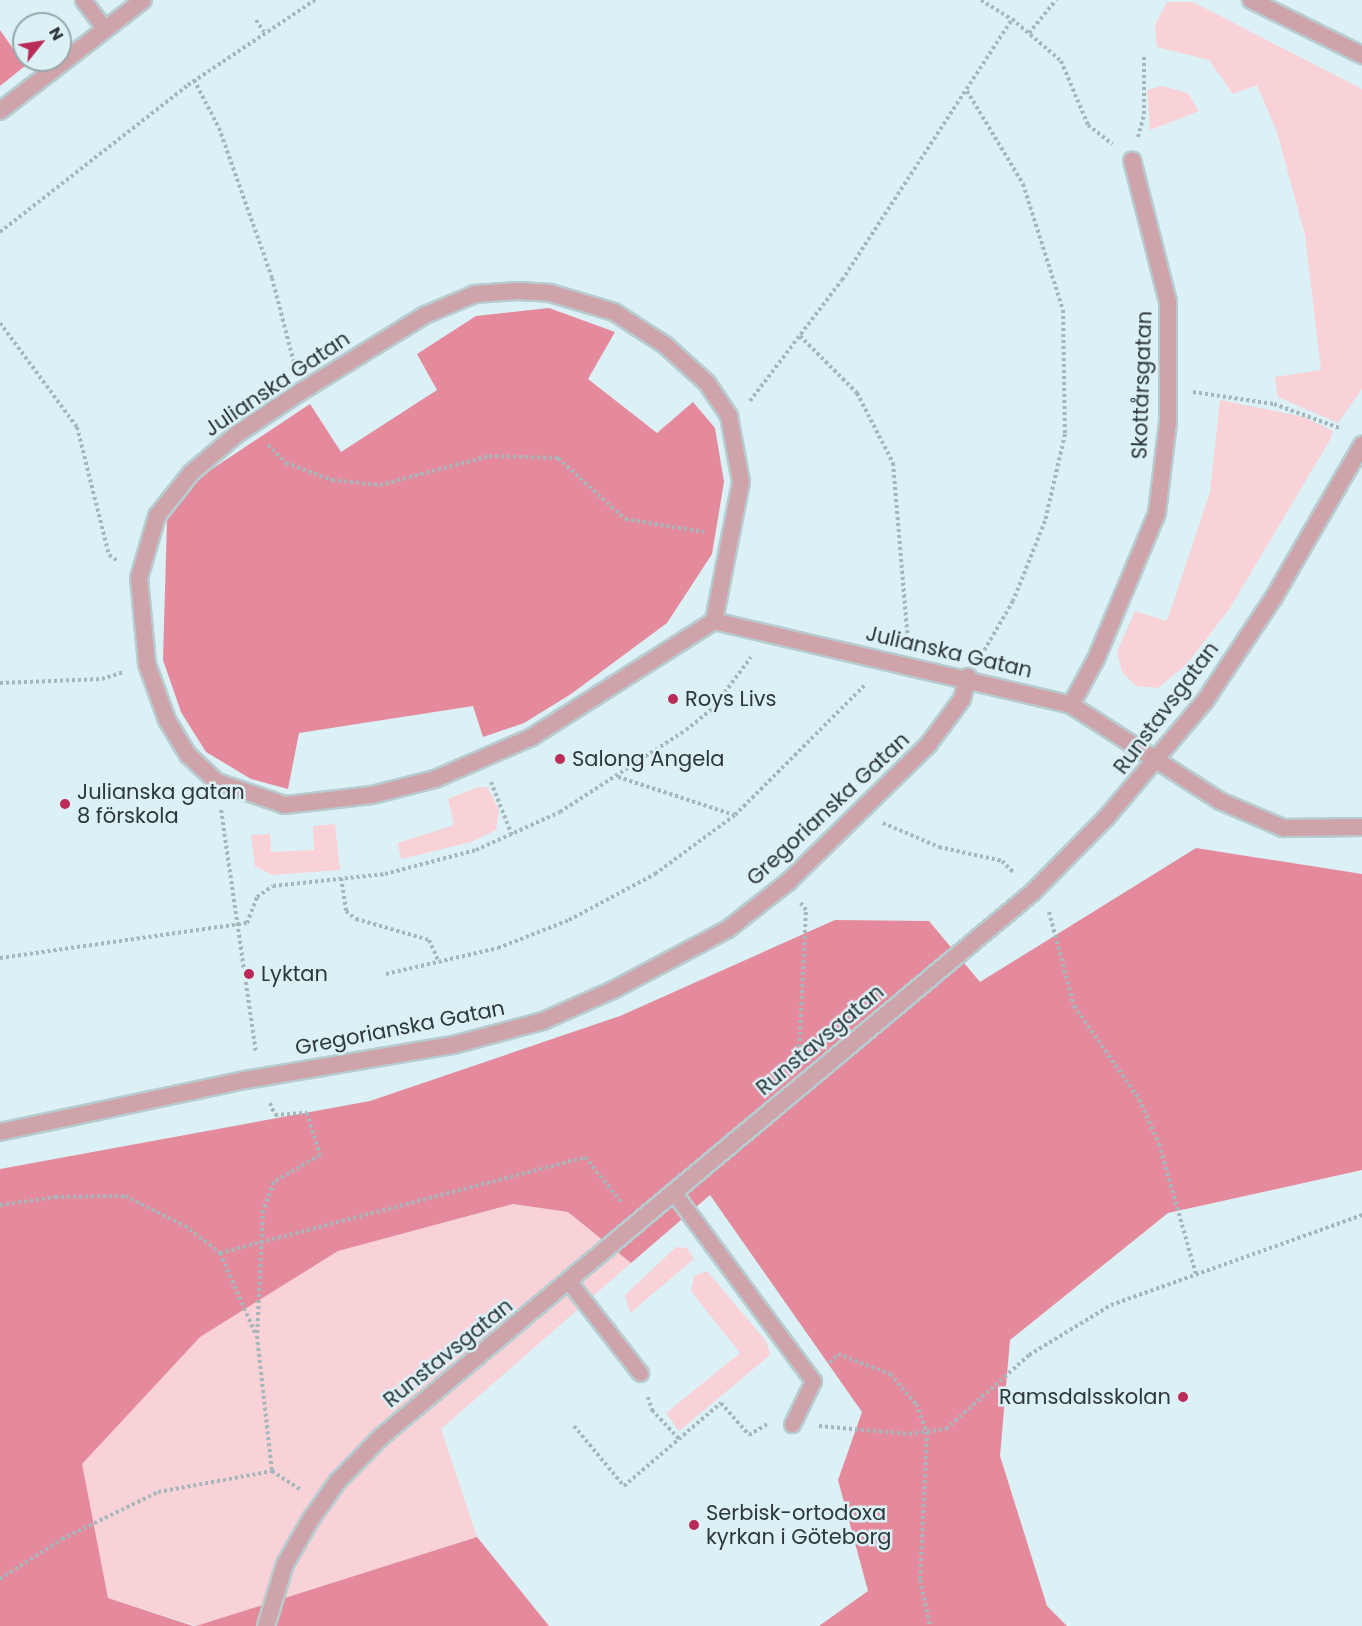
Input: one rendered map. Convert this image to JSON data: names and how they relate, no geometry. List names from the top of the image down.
{
  "streets": {
    "street": [
      "Julianska Gatan",
      "Skottårsgatan",
      "Runstavsgatan",
      "Gregorianska Gatan"
    ]
  },
  "crossings": [
    ["Julianska Gatan", "Skottårsgatan"],
    ["Julianska Gatan", "Runstavsgatan"],
    ["Julianska Gatan", "Gregorianska Gatan"]
  ],
  "places": [
    "Roys Livs",
    "Salong Angela",
    "Julianska gatan 8 förskola",
    "Lyktan",
    "Ramsdalsskolan",
    "Serbisk-ortodoxa kyrkan i Göteborg"
  ],
  "north": "top right"
}
